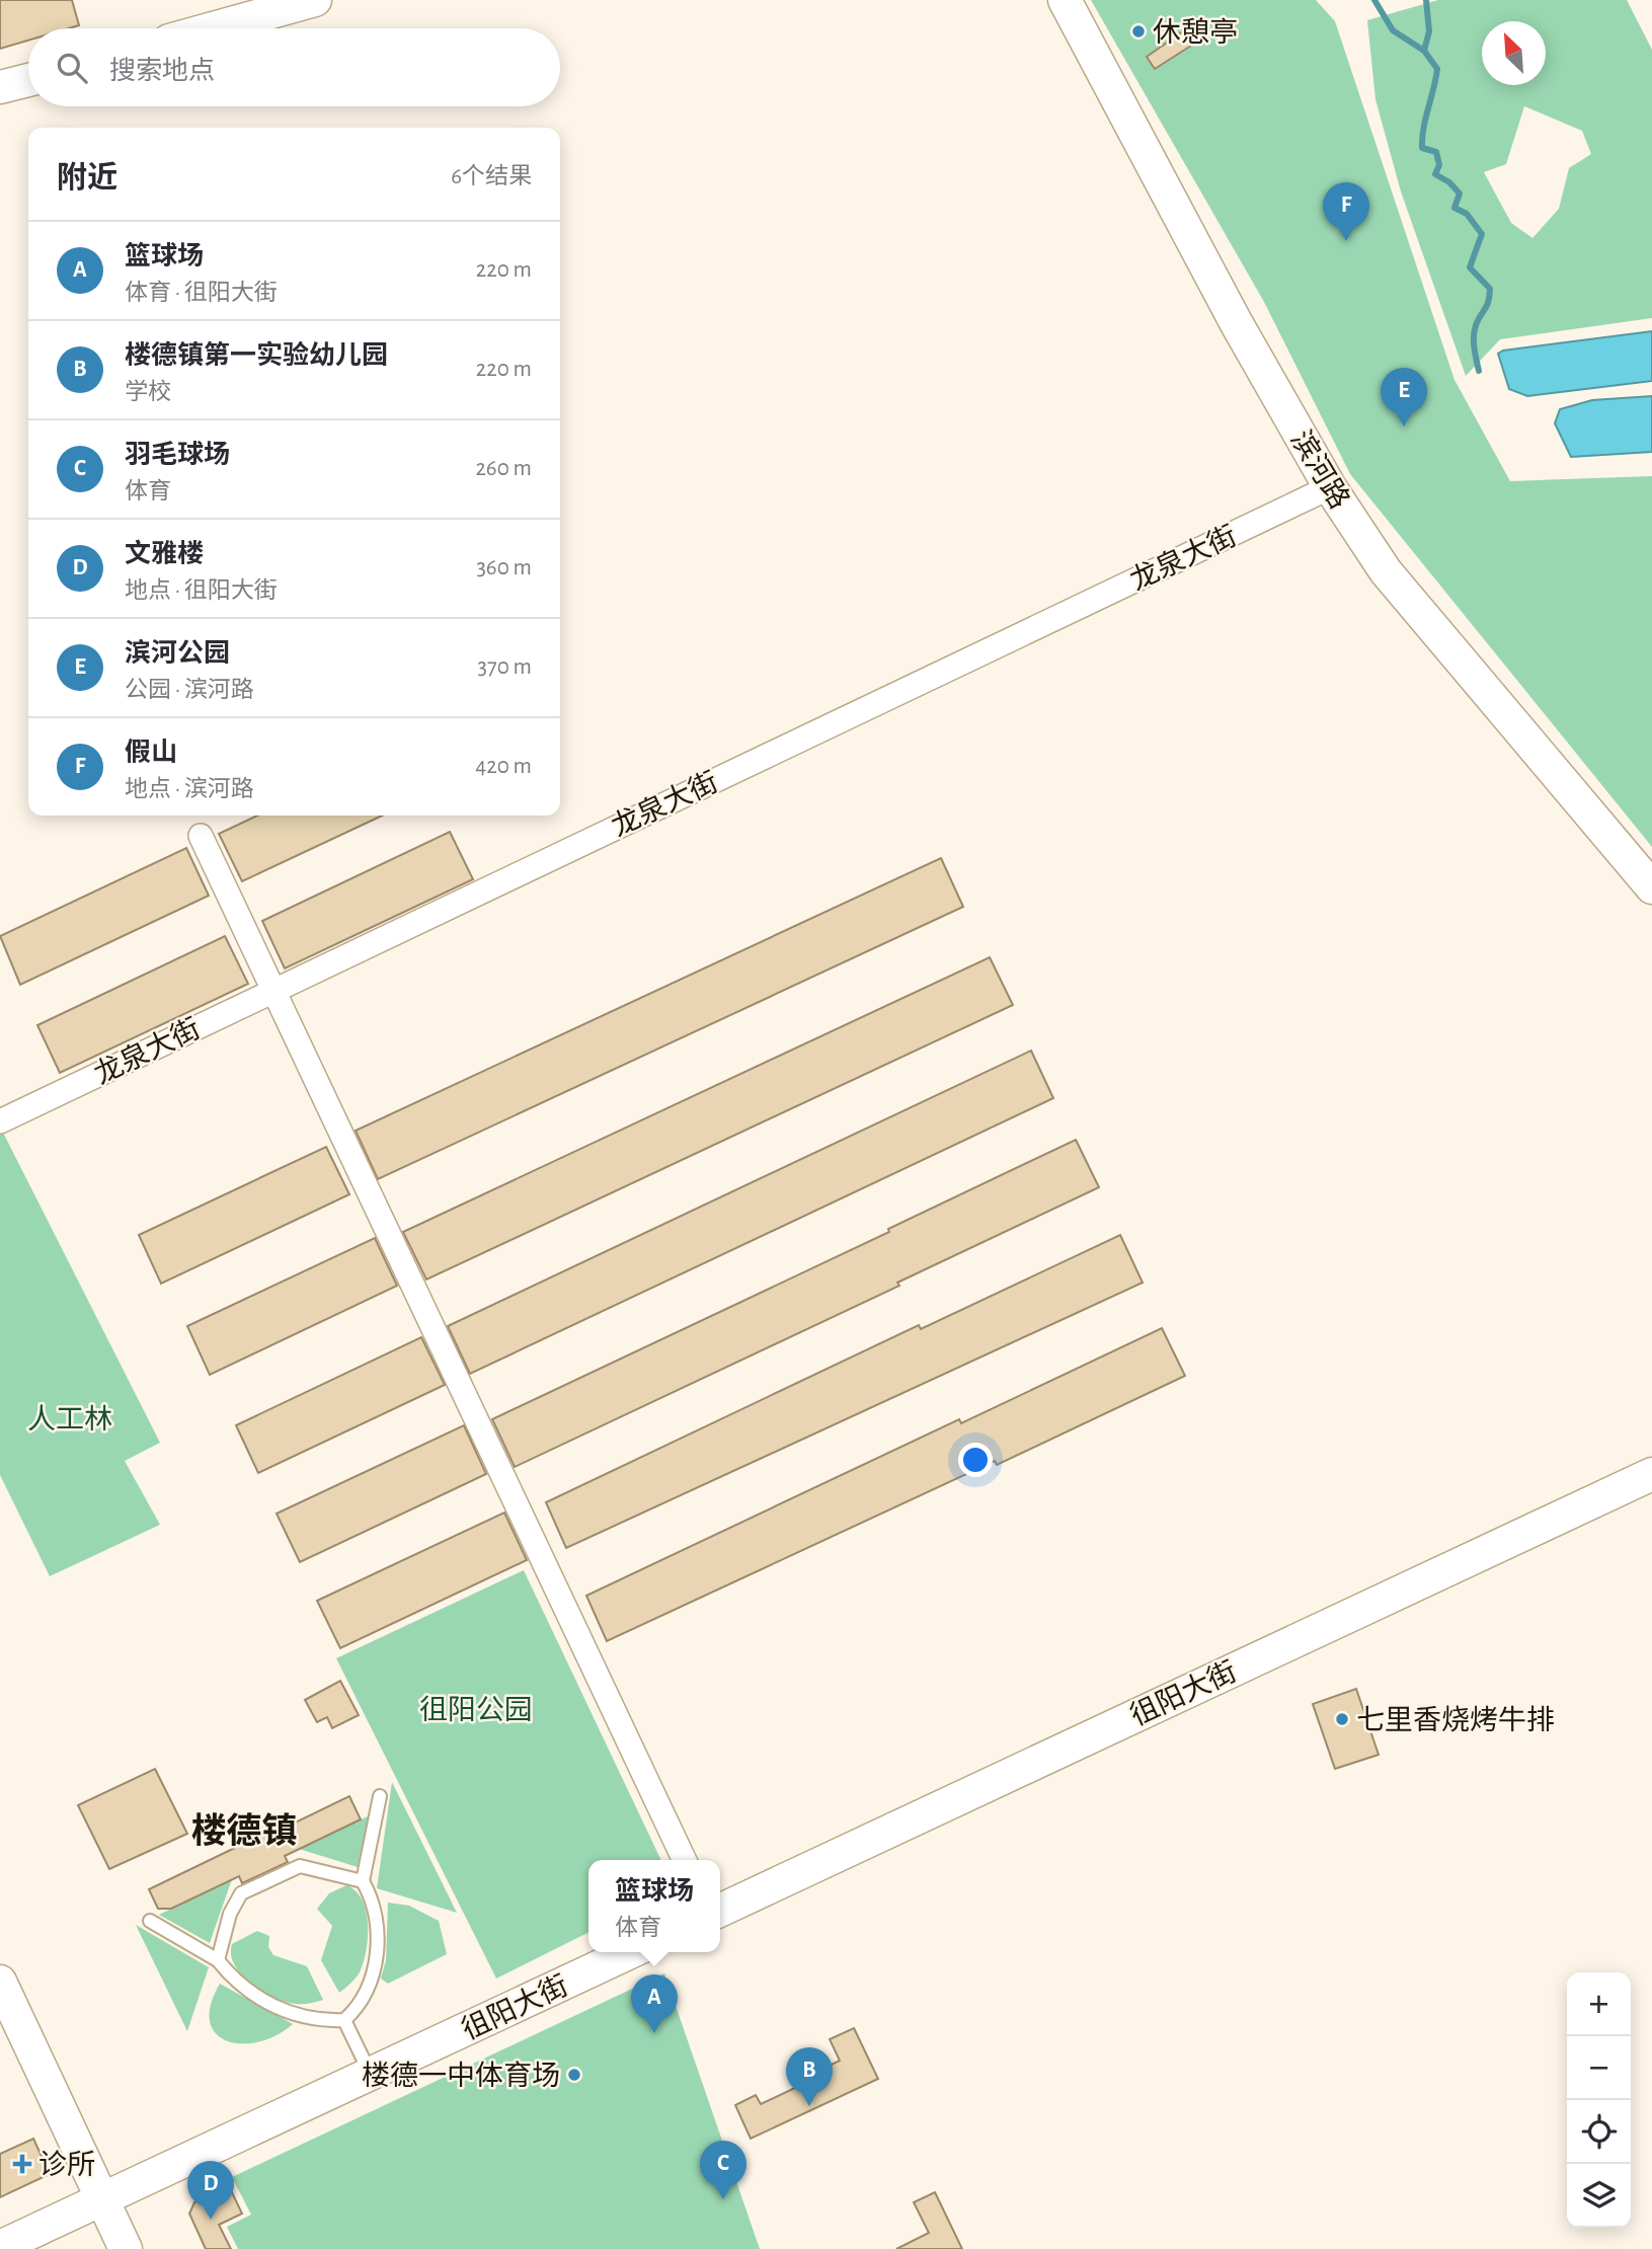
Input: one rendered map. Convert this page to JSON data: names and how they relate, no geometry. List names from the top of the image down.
{
  "streets": {
    "street": ["滨河路", "龙泉大街", "徂阳大街"]
  },
  "crossings": [
    ["滨河路", "龙泉大街"]
  ],
  "districts": ["楼德镇"],
  "parks": ["人工林", "徂阳公园"],
  "places": {
    "other": ["休憩亭", "七里香烧烤牛排", "楼德一中体育场"],
    "health": ["诊所"]
  },
  "north": "top left",
  "page": {
    "search": "搜索地点",
    "heading": ["附近", "6个结果"],
    "pins": [
      "F",
      "E",
      "A",
      "B",
      "C",
      "D"
    ],
    "list": [
      {
        "mark": "A",
        "name": "篮球场",
        "note": "体育 · 徂阳大街",
        "value": "220 m"
      },
      {
        "mark": "B",
        "name": "楼德镇第一实验幼儿园",
        "note": "学校",
        "value": "220 m"
      },
      {
        "mark": "C",
        "name": "羽毛球场",
        "note": "体育",
        "value": "260 m"
      },
      {
        "mark": "D",
        "name": "文雅楼",
        "note": "地点 · 徂阳大街",
        "value": "360 m"
      },
      {
        "mark": "E",
        "name": "滨河公园",
        "note": "公园 · 滨河路",
        "value": "370 m"
      },
      {
        "mark": "F",
        "name": "假山",
        "note": "地点 · 滨河路",
        "value": "420 m"
      }
    ],
    "popup": ["篮球场", "体育"],
    "map_buttons": ["+", "−"]
  }
}
